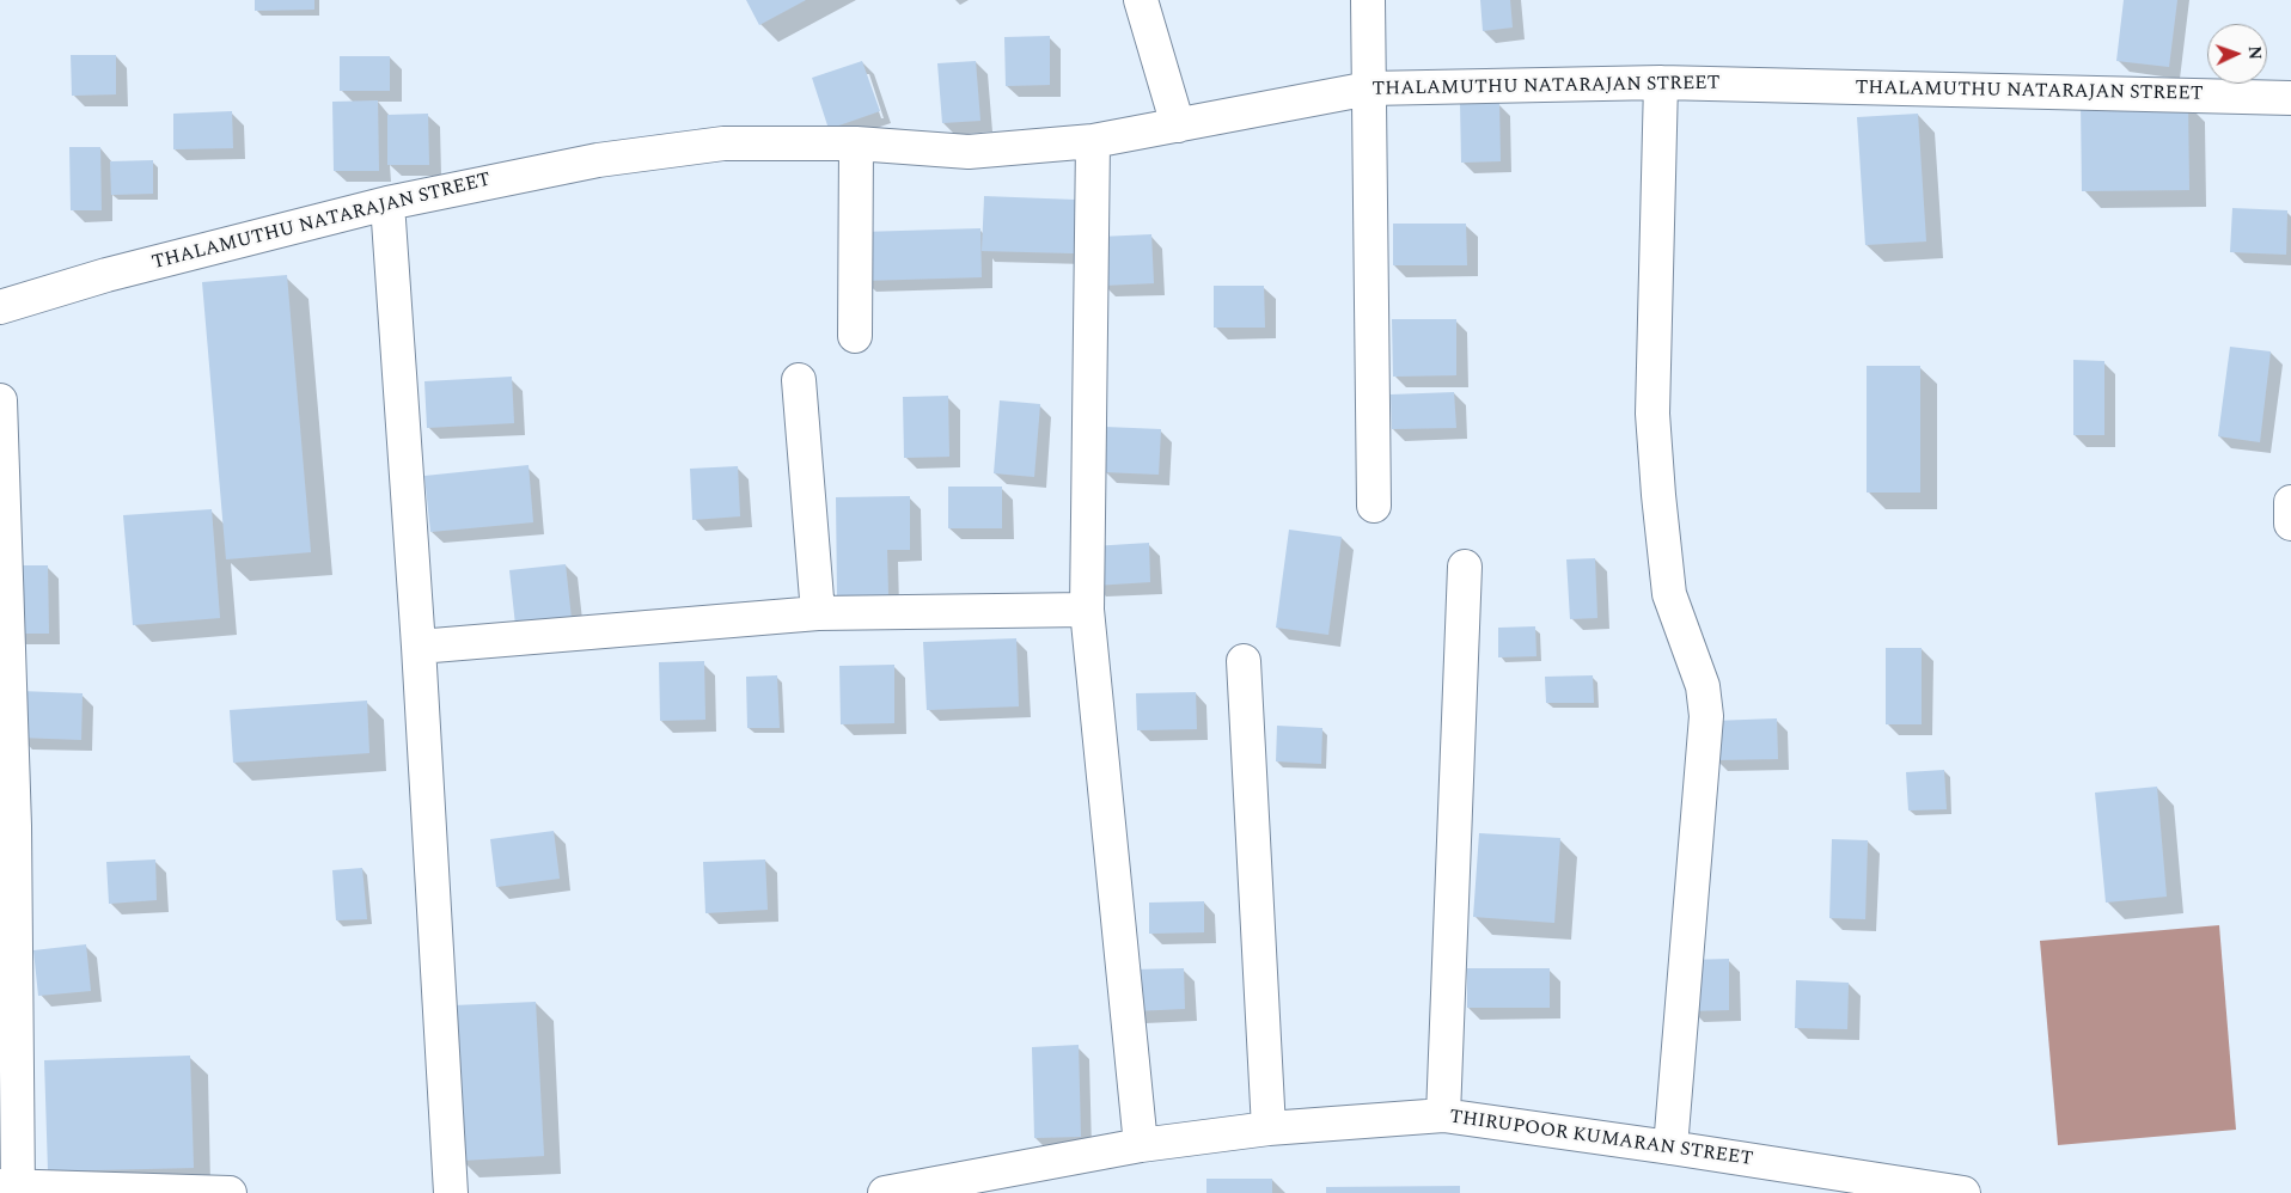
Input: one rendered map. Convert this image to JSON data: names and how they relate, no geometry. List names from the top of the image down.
{
  "streets": {
    "street": ["THALAMUTHU NATARAJAN STREET", "THIRUPOOR KUMARAN STREET"]
  },
  "north": "right"
}
